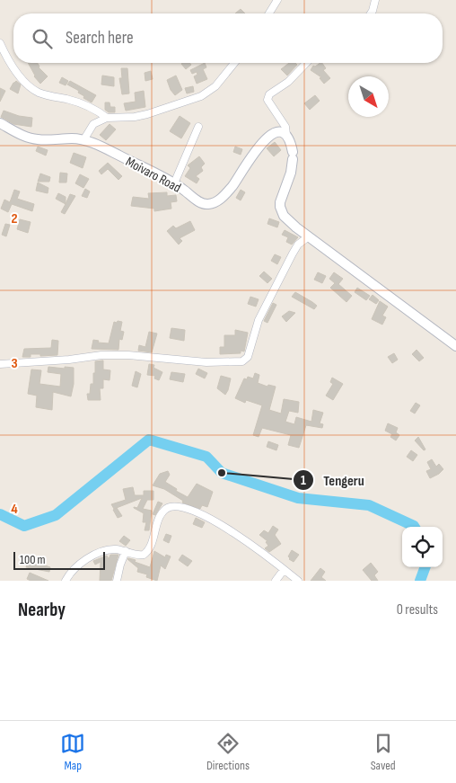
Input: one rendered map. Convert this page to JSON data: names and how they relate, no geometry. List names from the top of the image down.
{
  "streets": {
    "street": ["Moivaro Road"]
  },
  "places": ["Tengeru"],
  "scale_bar": "100 m",
  "north": "bottom right",
  "page": {
    "search": "Search here",
    "scale": "100 m",
    "heading": ["Nearby", "0 results"],
    "nav": ["Map", "Directions", "Saved"]
  },
  "grid": {
    "rows": ["2", "3", "4"]
  }
}
